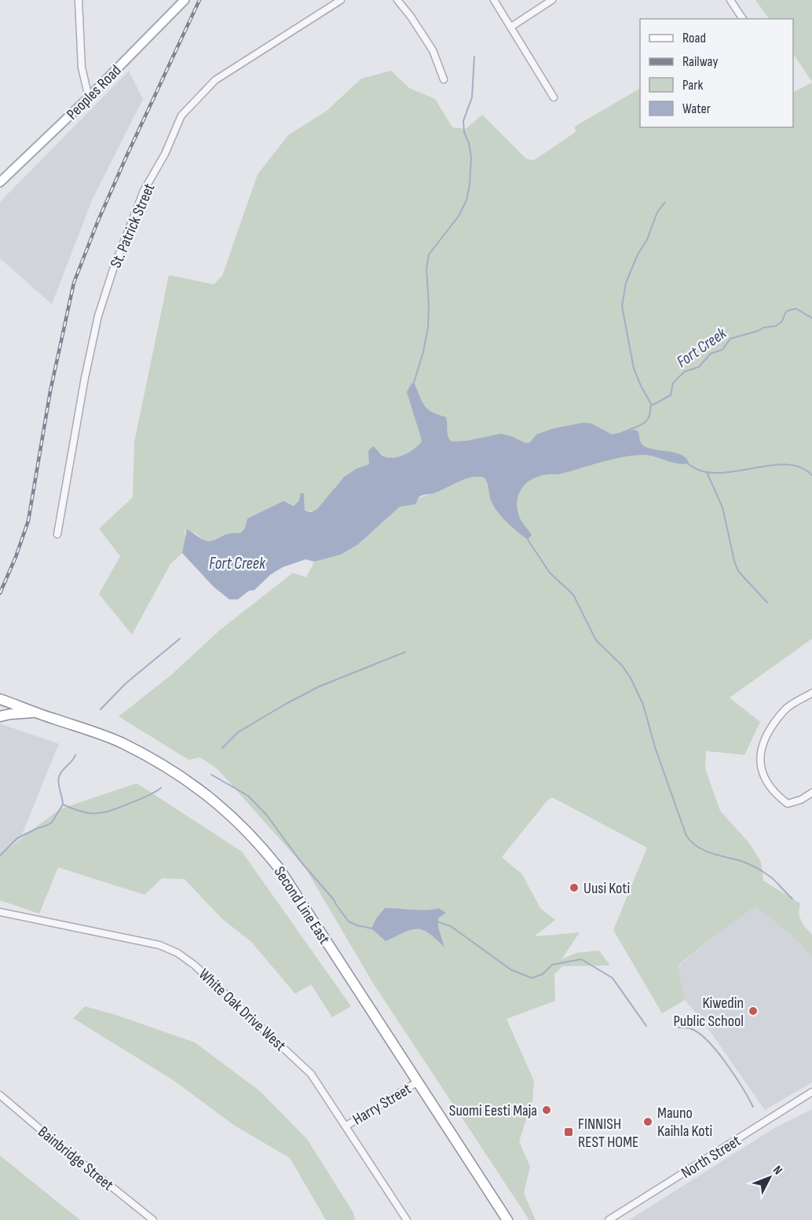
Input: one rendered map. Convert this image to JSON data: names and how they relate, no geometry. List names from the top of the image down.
{
  "streets": {
    "highway": ["Second Line East"],
    "main road": ["Peoples Road"],
    "street": [
      "St. Patrick Street",
      "White Oak Drive West",
      "Harry Street",
      "North Street",
      "Bainbridge Street"
    ]
  },
  "crossings": [
    ["Second Line East", "Harry Street"],
    ["White Oak Drive West", "Harry Street"]
  ],
  "water": ["Fort Creek"],
  "places": {
    "other": [
      "Uusi Koti",
      "Kiwedin Public School",
      "Suomi Eesti Maja",
      "Mauno Kaihla Koti"
    ],
    "transit": ["FINNISH REST HOME"]
  },
  "legend": [
    "Road",
    "Railway",
    "Park",
    "Water"
  ],
  "north": "top right"
}
